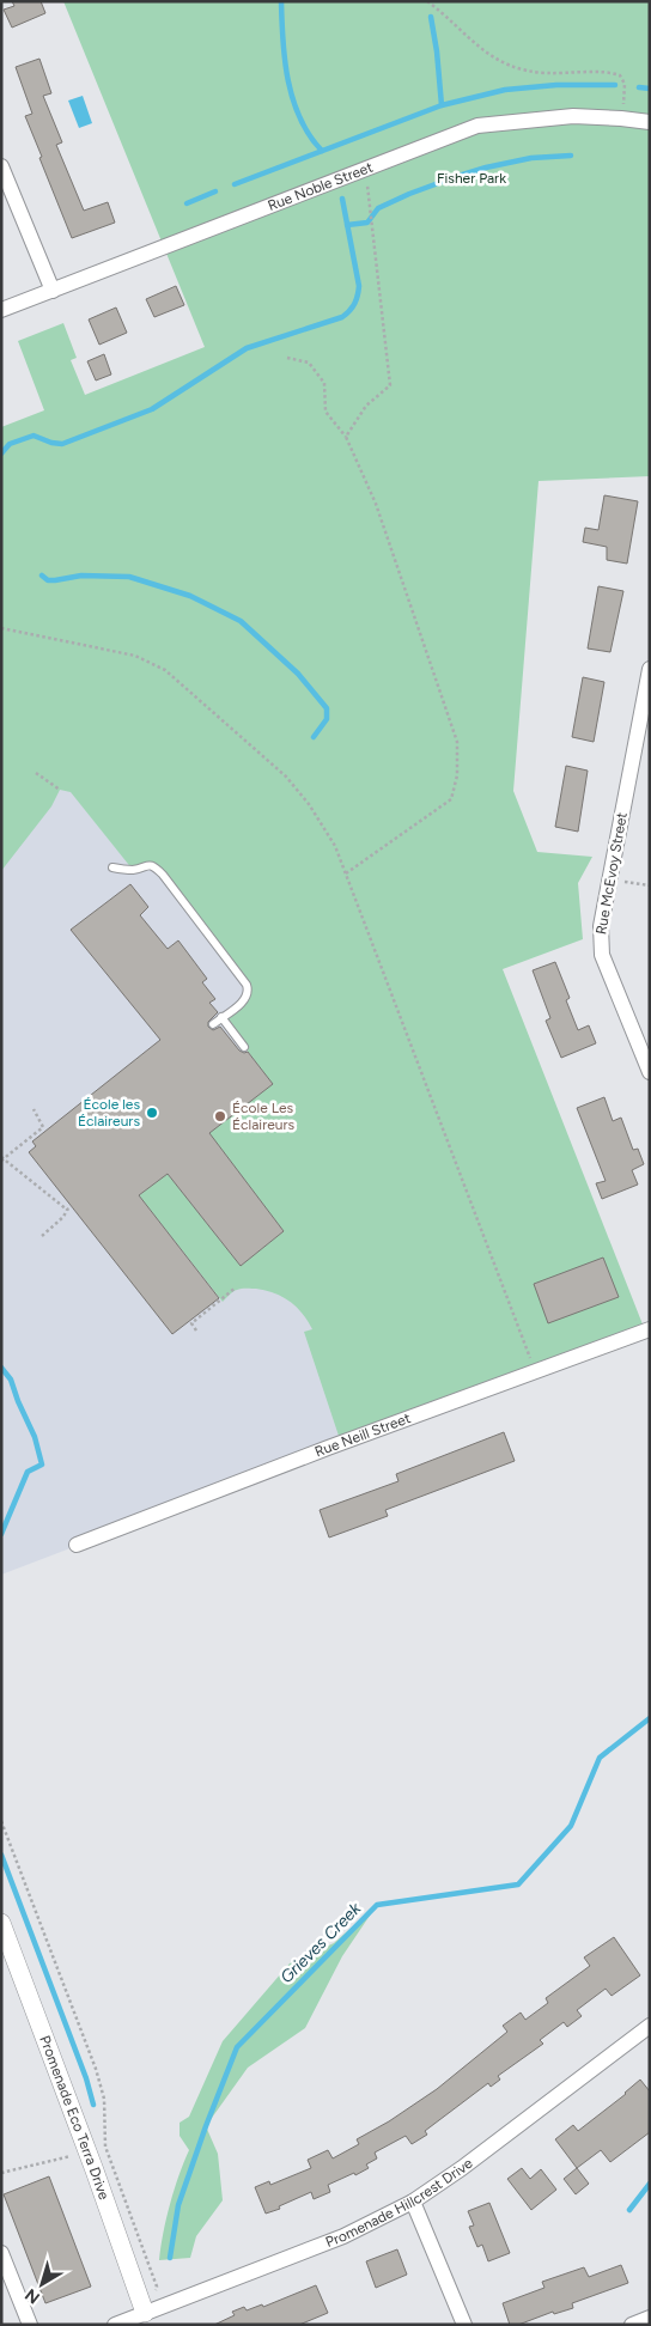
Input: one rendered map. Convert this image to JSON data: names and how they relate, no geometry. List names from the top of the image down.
{
  "streets": {
    "street": [
      "Rue Noble Street",
      "Rue McEvoy Street",
      "Rue Neill Street",
      "Promenade Eco Terra Drive",
      "Promenade Hillcrest Drive"
    ]
  },
  "crossings": [
    ["Promenade Eco Terra Drive", "Promenade Hillcrest Drive"]
  ],
  "water": ["Grieves Creek"],
  "parks": ["Fisher Park"],
  "places": ["École les Éclaireurs", "École Les Éclaireurs"],
  "north": "bottom left"
}
